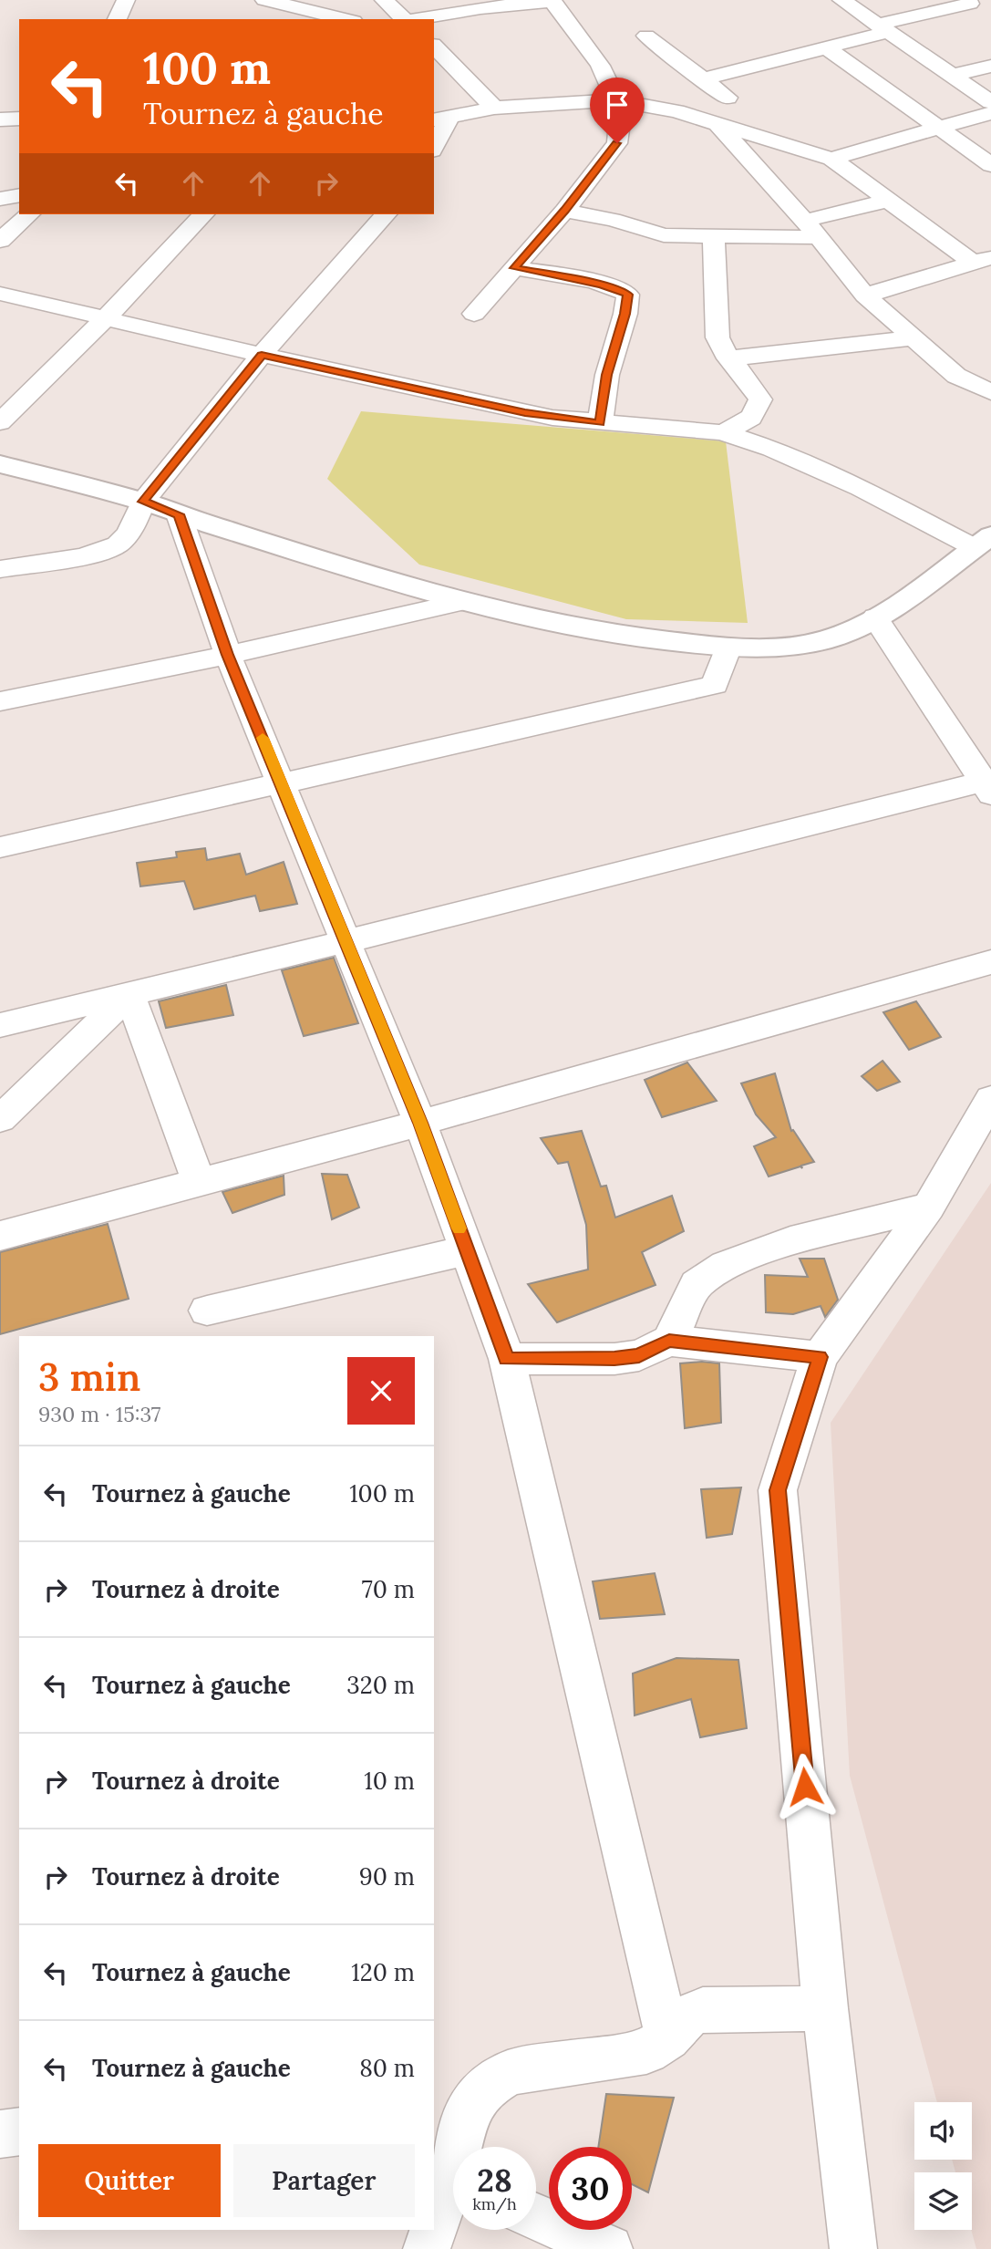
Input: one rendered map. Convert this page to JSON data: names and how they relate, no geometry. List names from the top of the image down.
{
  "page": {
    "turn": ["100 m", "Tournez à gauche"],
    "heading": ["3 min", "930 m · 15:37"],
    "list": [
      {
        "name": "Tournez à gauche",
        "value": "100 m"
      },
      {
        "name": "Tournez à droite",
        "value": "70 m"
      },
      {
        "name": "Tournez à gauche",
        "value": "320 m"
      },
      {
        "name": "Tournez à droite",
        "value": "10 m"
      },
      {
        "name": "Tournez à droite",
        "value": "90 m"
      },
      {
        "name": "Tournez à gauche",
        "value": "120 m"
      },
      {
        "name": "Tournez à gauche",
        "value": "80 m"
      }
    ],
    "buttons": ["Quitter", "Partager"],
    "speed": "28 km/h",
    "limit": "30"
  }
}
